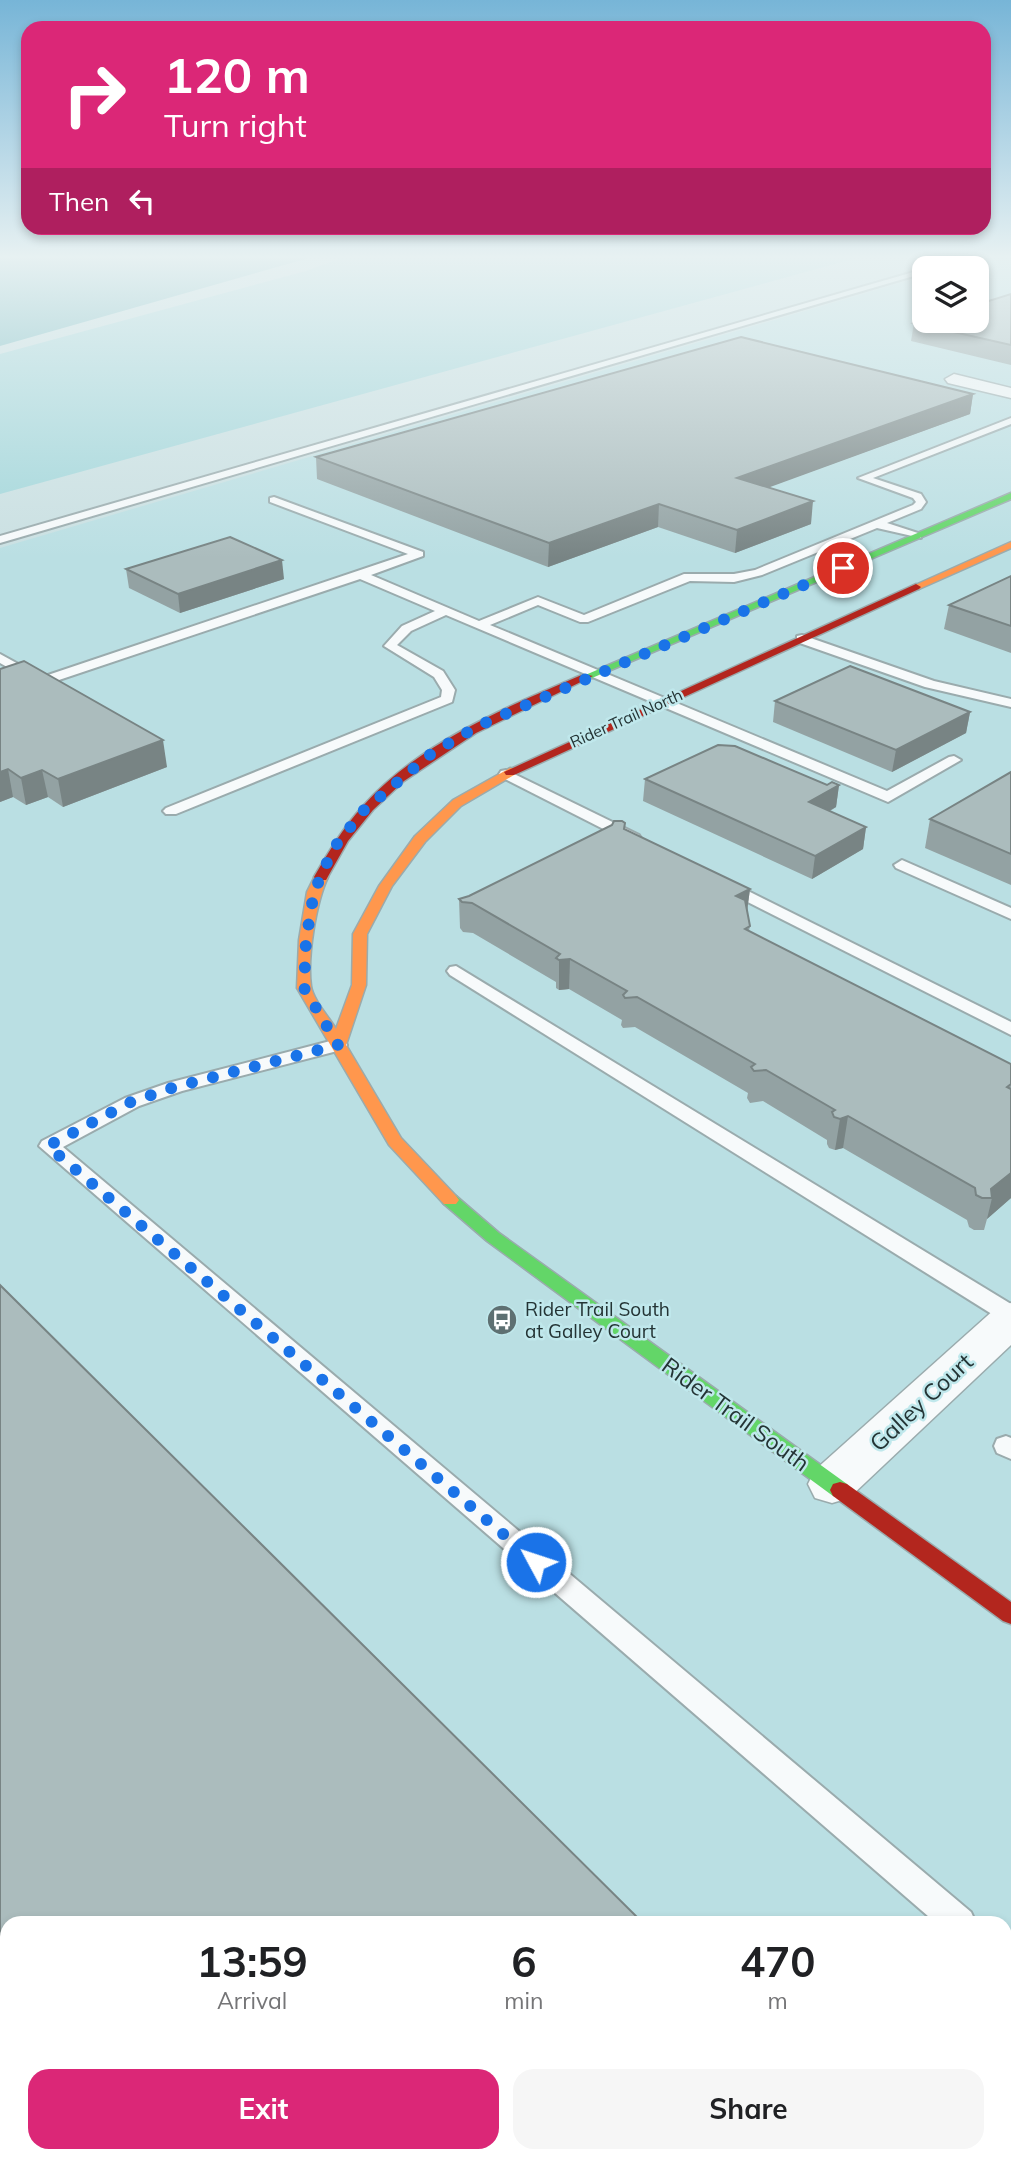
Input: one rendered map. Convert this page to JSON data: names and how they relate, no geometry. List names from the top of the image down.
{
  "streets": {
    "street": ["Rider Trail North", "Galley Court", "Rider Trail South"]
  },
  "crossings": [
    ["Rider Trail North", "Rider Trail South"],
    ["Galley Court", "Rider Trail South"]
  ],
  "places": {
    "bus stop": ["Rider Trail South at Galley Court"]
  },
  "page": {
    "turn": ["120 m", "Turn right"],
    "then": "Then",
    "eta": [
      "13:59",
      "Arrival",
      "6",
      "min",
      "470",
      "m"
    ],
    "buttons": ["Exit", "Share"]
  }
}
